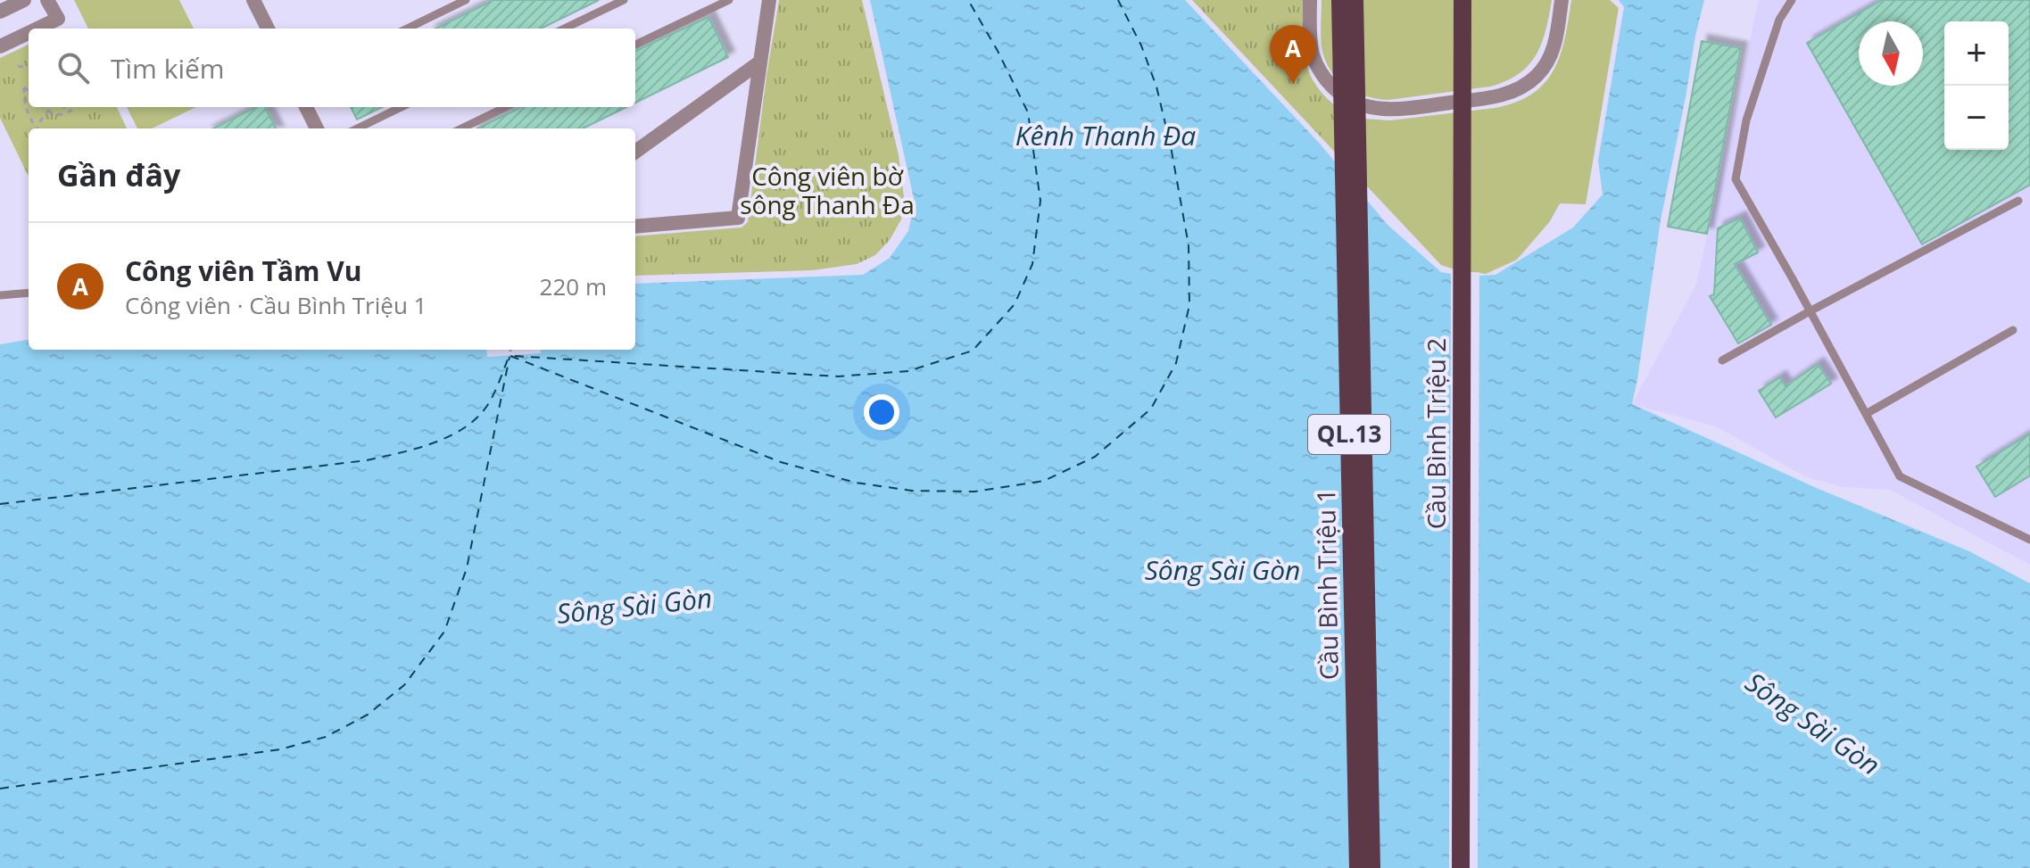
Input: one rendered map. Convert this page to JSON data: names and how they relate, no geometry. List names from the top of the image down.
{
  "streets": {
    "main road": ["Cầu Bình Triệu 2", "QL.13", "Cầu Bình Triệu 1"]
  },
  "water": ["Kênh Thanh Đa", "Sông Sài Gòn"],
  "parks": ["Công viên bờ sông Thanh Đa"],
  "north": "bottom",
  "page": {
    "map_buttons": ["+", "−"],
    "pins": "A",
    "search": "Tìm kiếm",
    "heading": "Gần đây",
    "list": [
      {
        "mark": "A",
        "name": "Công viên Tầm Vu",
        "note": "Công viên · Cầu Bình Triệu 1",
        "value": "220 m"
      }
    ]
  }
}
